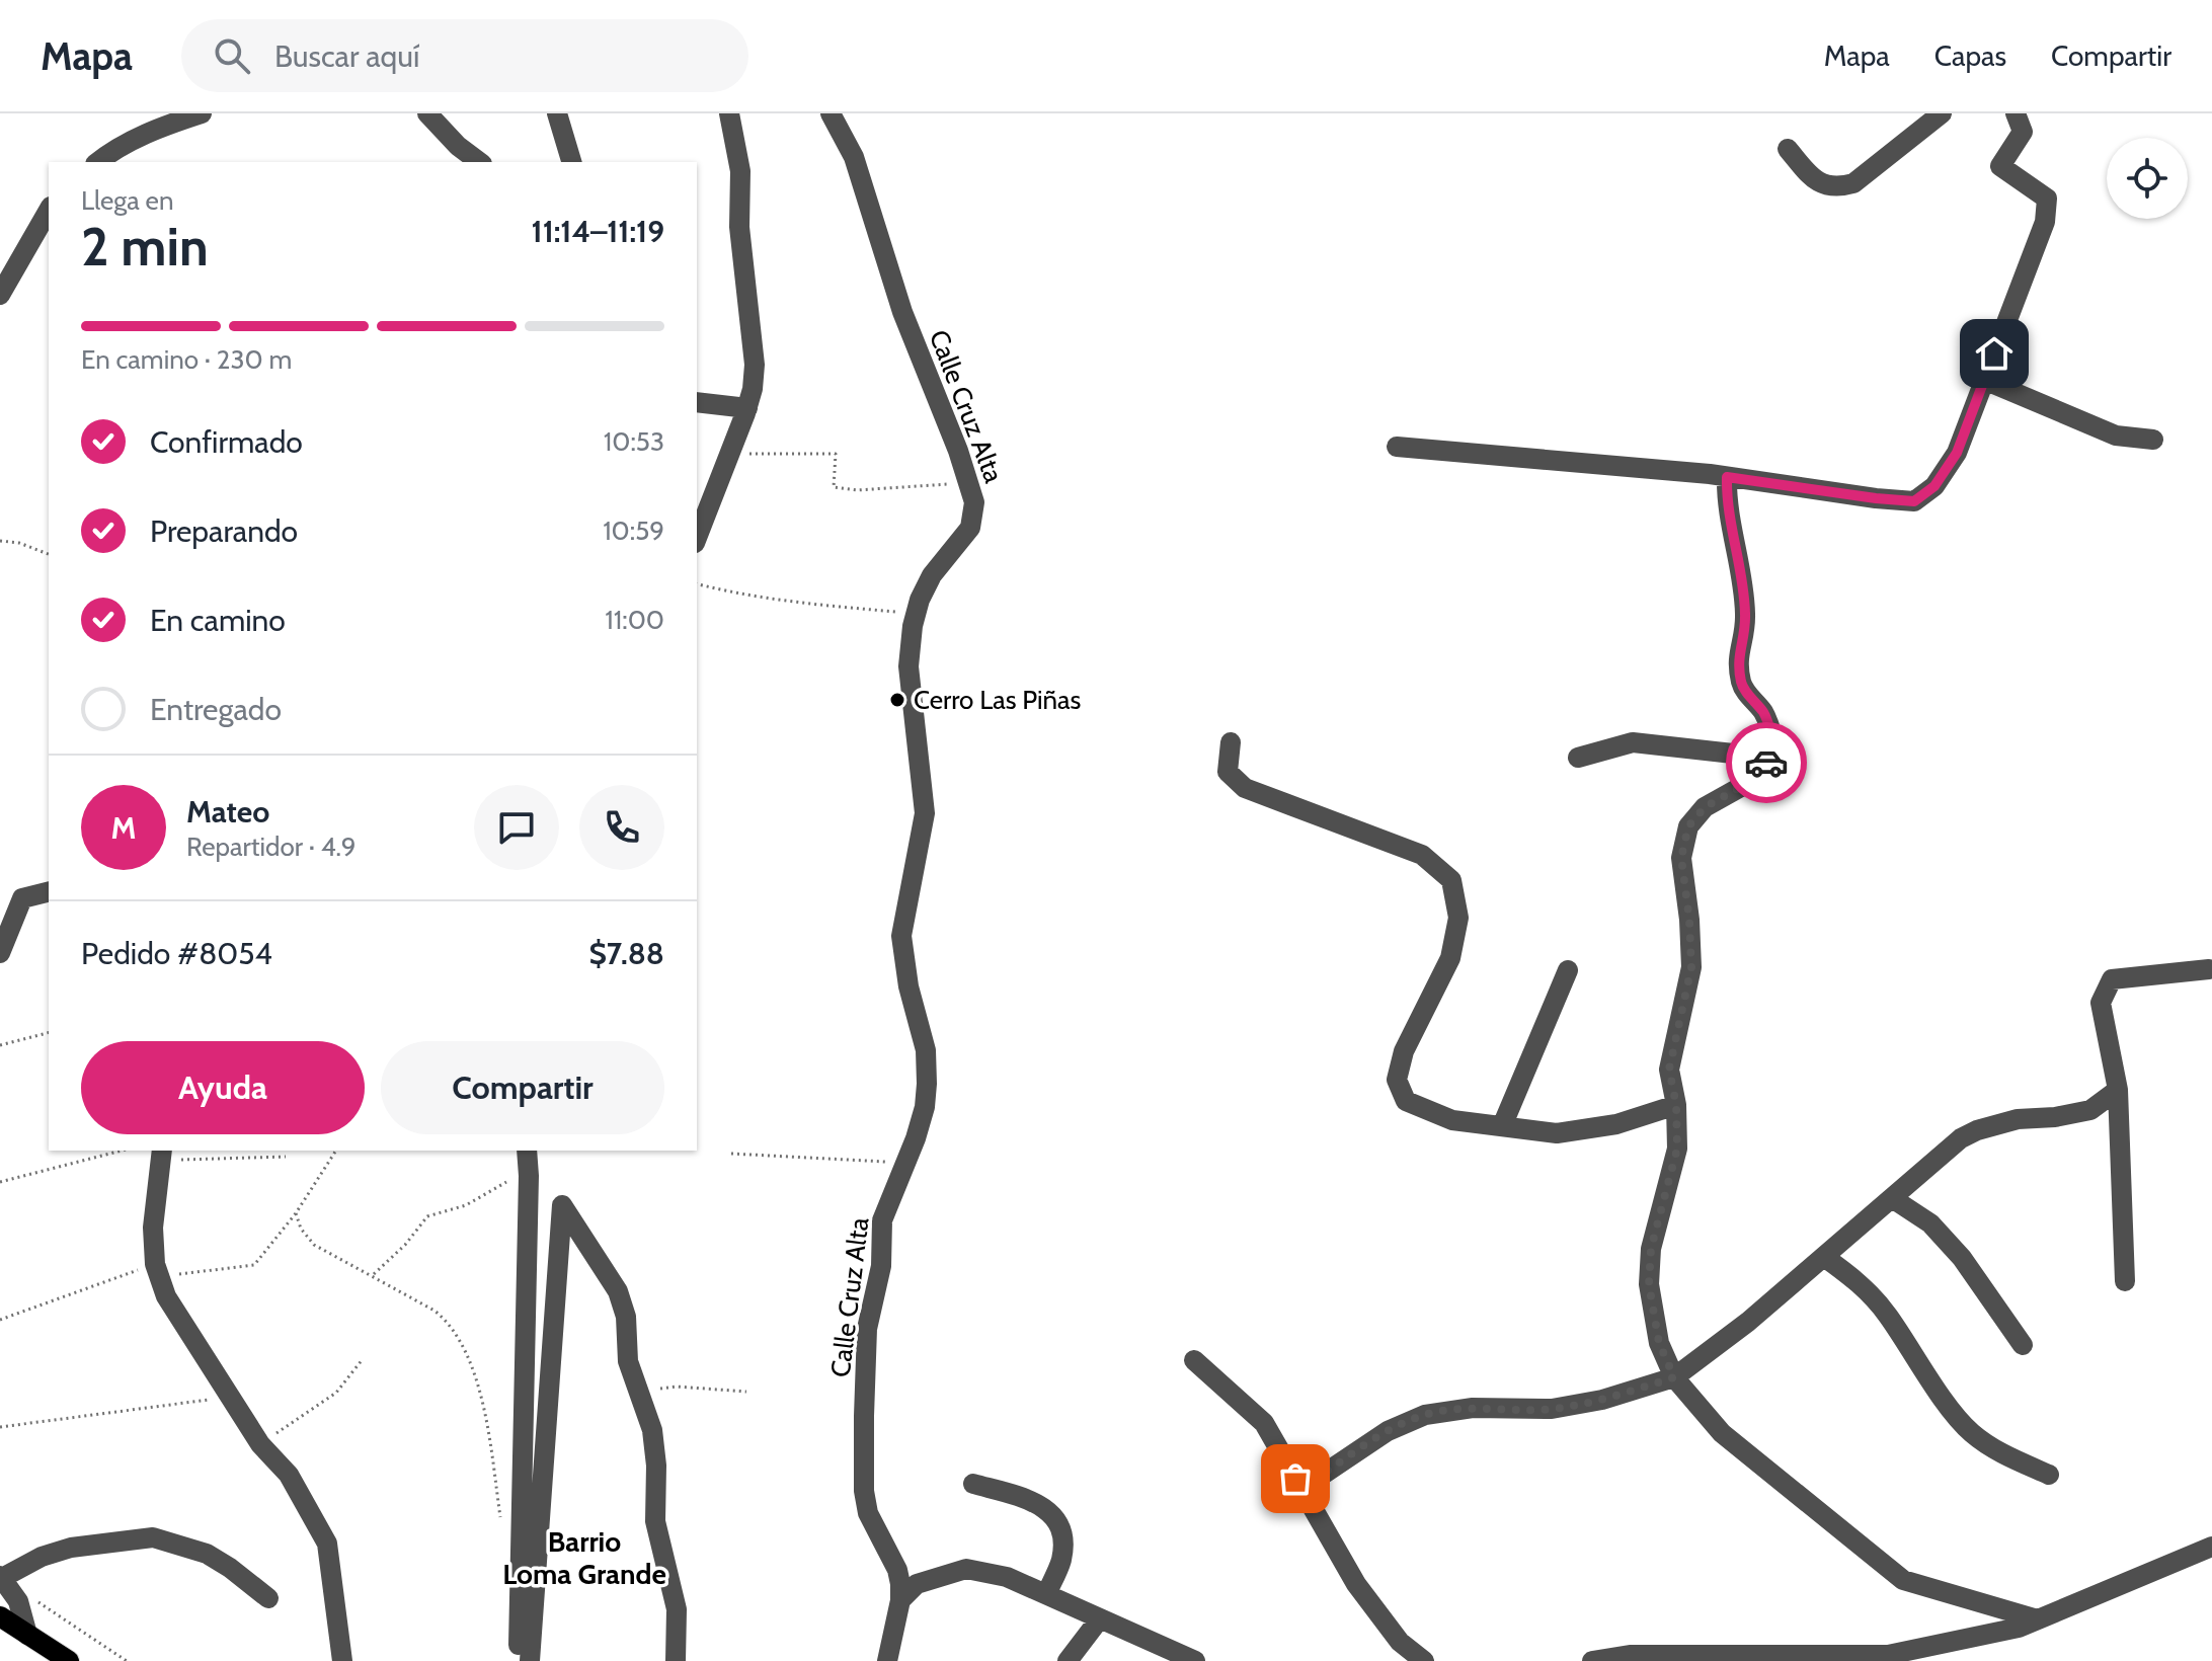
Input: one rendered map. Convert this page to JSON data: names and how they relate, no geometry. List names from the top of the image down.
{
  "streets": {
    "street": ["Calle Cruz Alta"]
  },
  "districts": ["Barrio Loma Grande"],
  "places": ["Cerro Las Piñas"],
  "page": {
    "header": "Mapa",
    "search": "Buscar aquí",
    "nav": ["Mapa", "Capas", "Compartir"],
    "heading": ["2 min", "Llega en", "11:14–11:19"],
    "panel": [
      "Mateo",
      "Repartidor · 4.9",
      "Pedido #8054",
      "$7.88"
    ],
    "bar": "En camino · 230 m",
    "list": [
      ["Confirmado", "10:53"],
      ["Preparando", "10:59"],
      ["En camino", "11:00"],
      "Entregado"
    ],
    "round": "M",
    "buttons": ["Ayuda", "Compartir"]
  }
}
